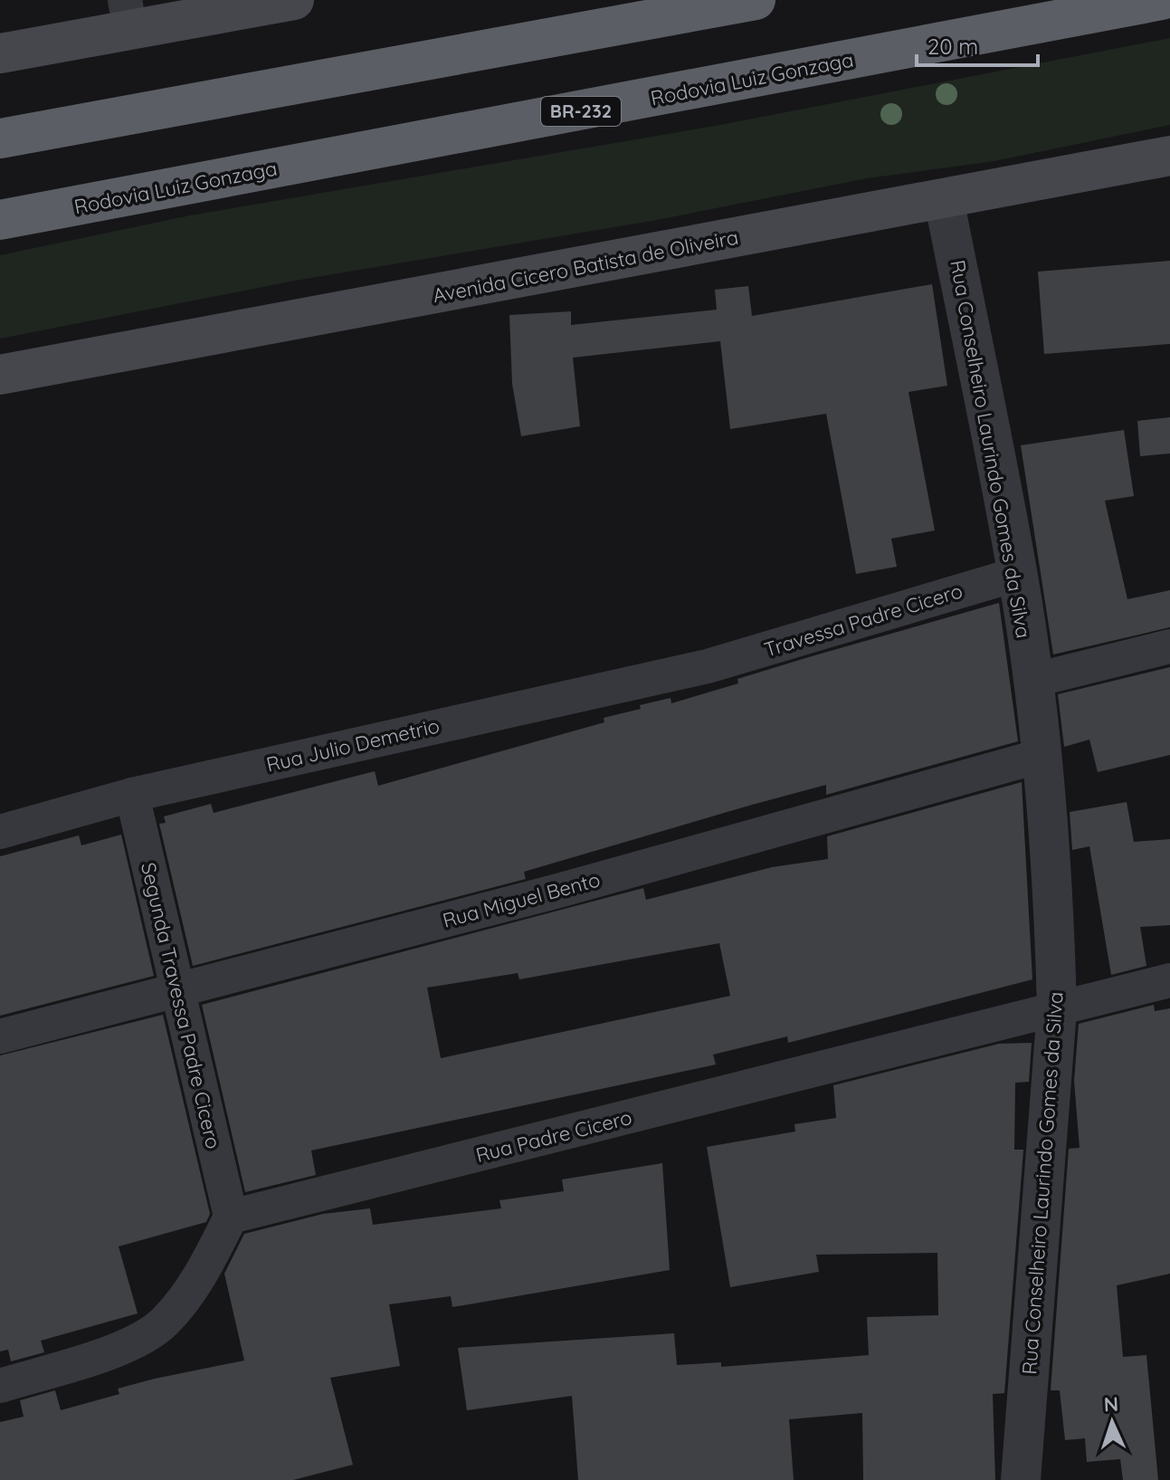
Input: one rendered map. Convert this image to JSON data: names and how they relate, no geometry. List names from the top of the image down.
{
  "streets": {
    "highway": ["Rodovia Luiz Gonzaga", "BR-232"],
    "main road": ["Avenida Cicero Batista de Oliveira"],
    "street": [
      "Rua Conselheiro Laurindo Gomes da Silva",
      "Travessa Padre Cicero",
      "Rua Julio Demetrio",
      "Rua Miguel Bento",
      "Segunda Travessa Padre Cicero",
      "Rua Padre Cicero"
    ]
  },
  "crossings": [
    ["Avenida Cicero Batista de Oliveira", "Rua Conselheiro Laurindo Gomes da Silva"],
    ["Rua Conselheiro Laurindo Gomes da Silva", "Travessa Padre Cicero"],
    ["Rua Conselheiro Laurindo Gomes da Silva", "Rua Miguel Bento"],
    ["Rua Conselheiro Laurindo Gomes da Silva", "Rua Padre Cicero"],
    ["Travessa Padre Cicero", "Rua Julio Demetrio"],
    ["Rua Julio Demetrio", "Segunda Travessa Padre Cicero"],
    ["Rua Miguel Bento", "Segunda Travessa Padre Cicero"],
    ["Segunda Travessa Padre Cicero", "Rua Padre Cicero"]
  ],
  "scale_bar": "20 m",
  "north": "top"
}
